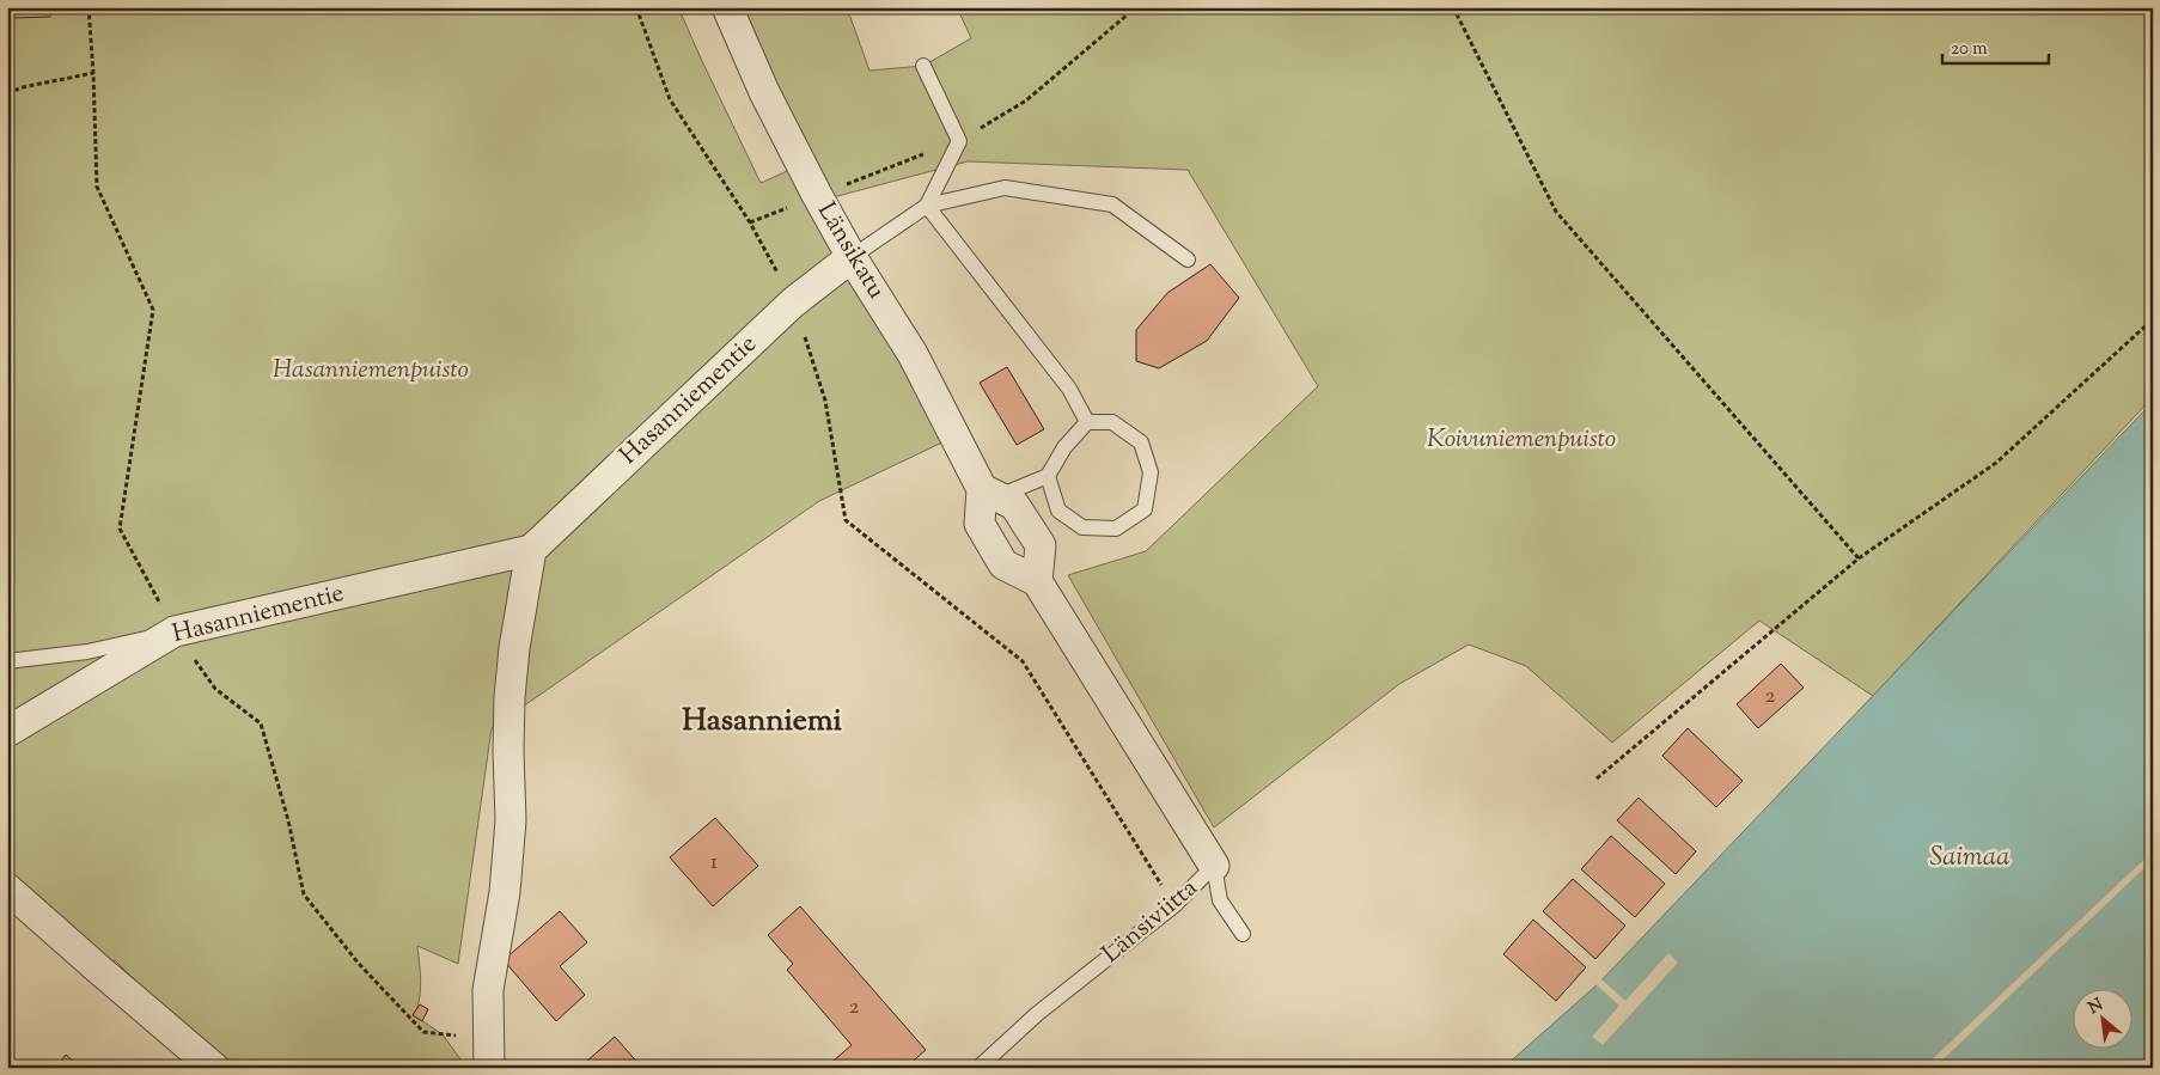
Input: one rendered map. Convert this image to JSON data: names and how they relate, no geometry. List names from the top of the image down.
{
  "streets": {
    "street": ["Länsikatu", "Hasanniementie", "Länsiviitta"]
  },
  "crossings": [
    ["Länsikatu", "Hasanniementie"],
    ["Länsikatu", "Länsiviitta"]
  ],
  "districts": ["Hasanniemi"],
  "water": ["Saimaa"],
  "parks": ["Hasanniemenpuisto", "Koivuniemenpuisto"],
  "house_numbers": ["2", "1", "2"],
  "scale_bar": "20 m",
  "north": "top left"
}
